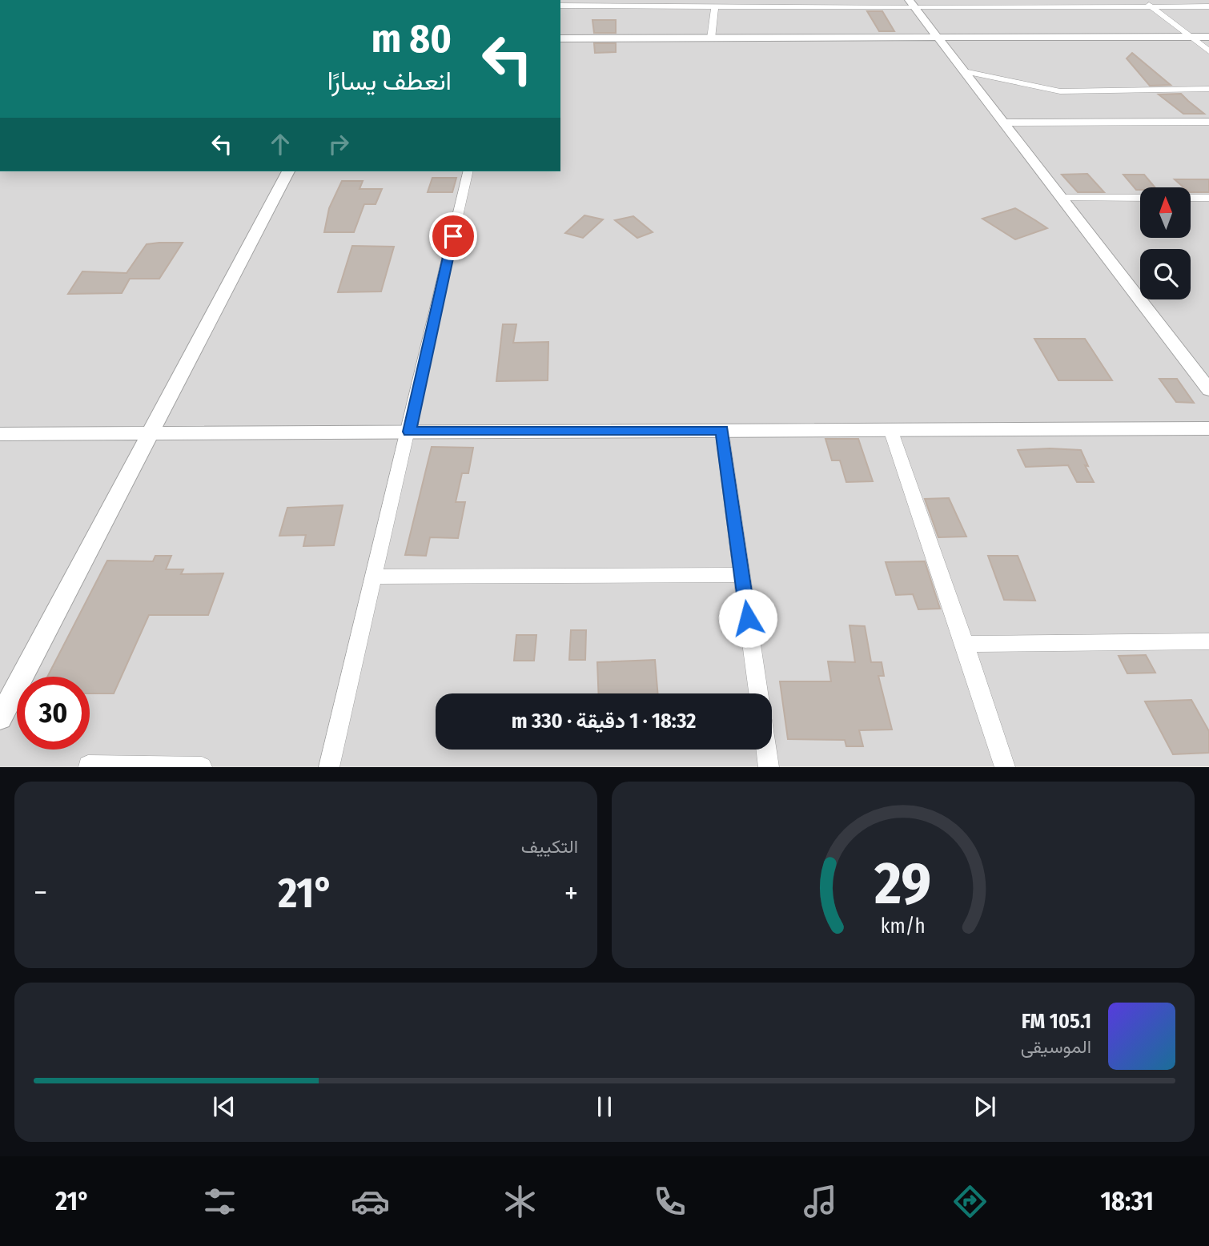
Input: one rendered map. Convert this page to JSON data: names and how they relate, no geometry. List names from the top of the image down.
{
  "north": "top",
  "page": {
    "turn": ["80 m", "انعطف يسارًا"],
    "limit": "30",
    "trip": "18:32 · 1 دقيقة · 330 m",
    "tile": "التكييف",
    "heat": ["−", "21°", "+"],
    "song": ["105.1 FM", "الموسيقى"],
    "tabs": ["18:31", "21°"],
    "gauge": ["29", "km/h"]
  }
}
